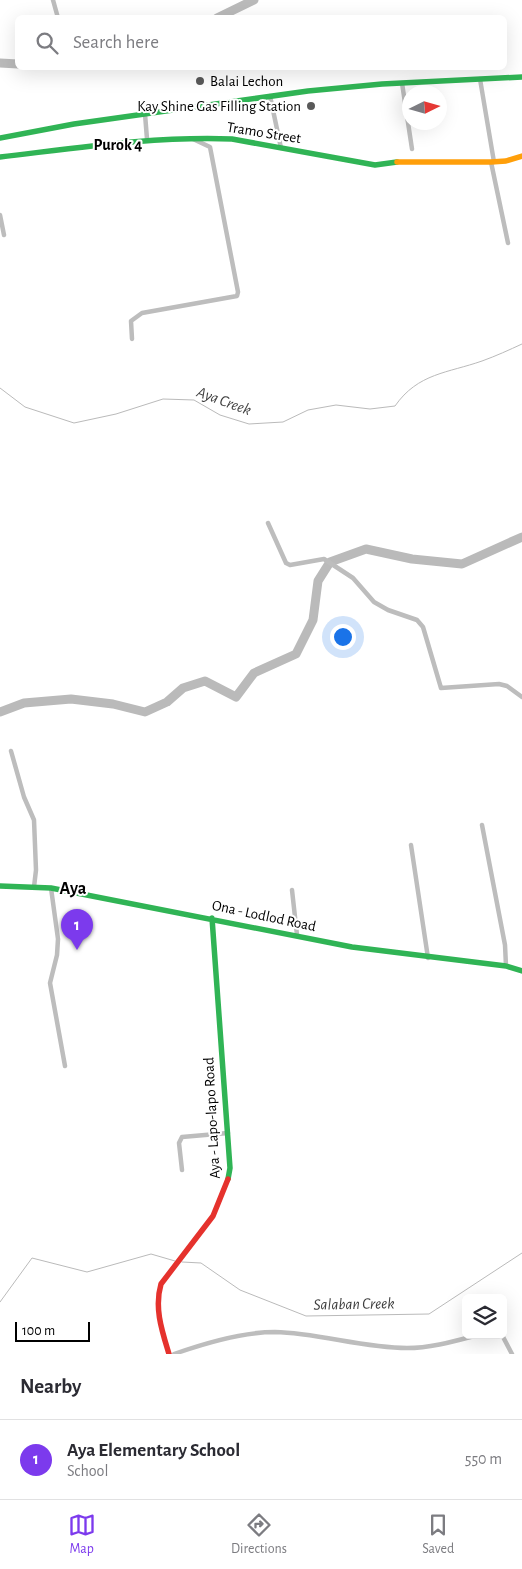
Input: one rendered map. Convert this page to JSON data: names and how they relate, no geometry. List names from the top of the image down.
{
  "streets": {
    "main road": ["Tramo Street", "Ona - Lodlod Road", "Aya - Lapo-lapo Road"]
  },
  "crossings": [
    ["Ona - Lodlod Road", "Aya - Lapo-lapo Road"]
  ],
  "districts": ["Purok 4", "Aya"],
  "water": ["Aya Creek", "Salaban Creek"],
  "places": ["Balai Lechon", "Kay Shine Gas Filling Station"],
  "scale_bar": "100 m",
  "north": "right",
  "page": {
    "search": "Search here",
    "pins": "1",
    "scale": "100 m",
    "heading": "Nearby",
    "list": [
      {
        "mark": "1",
        "name": "Aya Elementary School",
        "note": "School",
        "value": "550 m"
      }
    ],
    "nav": ["Map", "Directions", "Saved"]
  }
}
